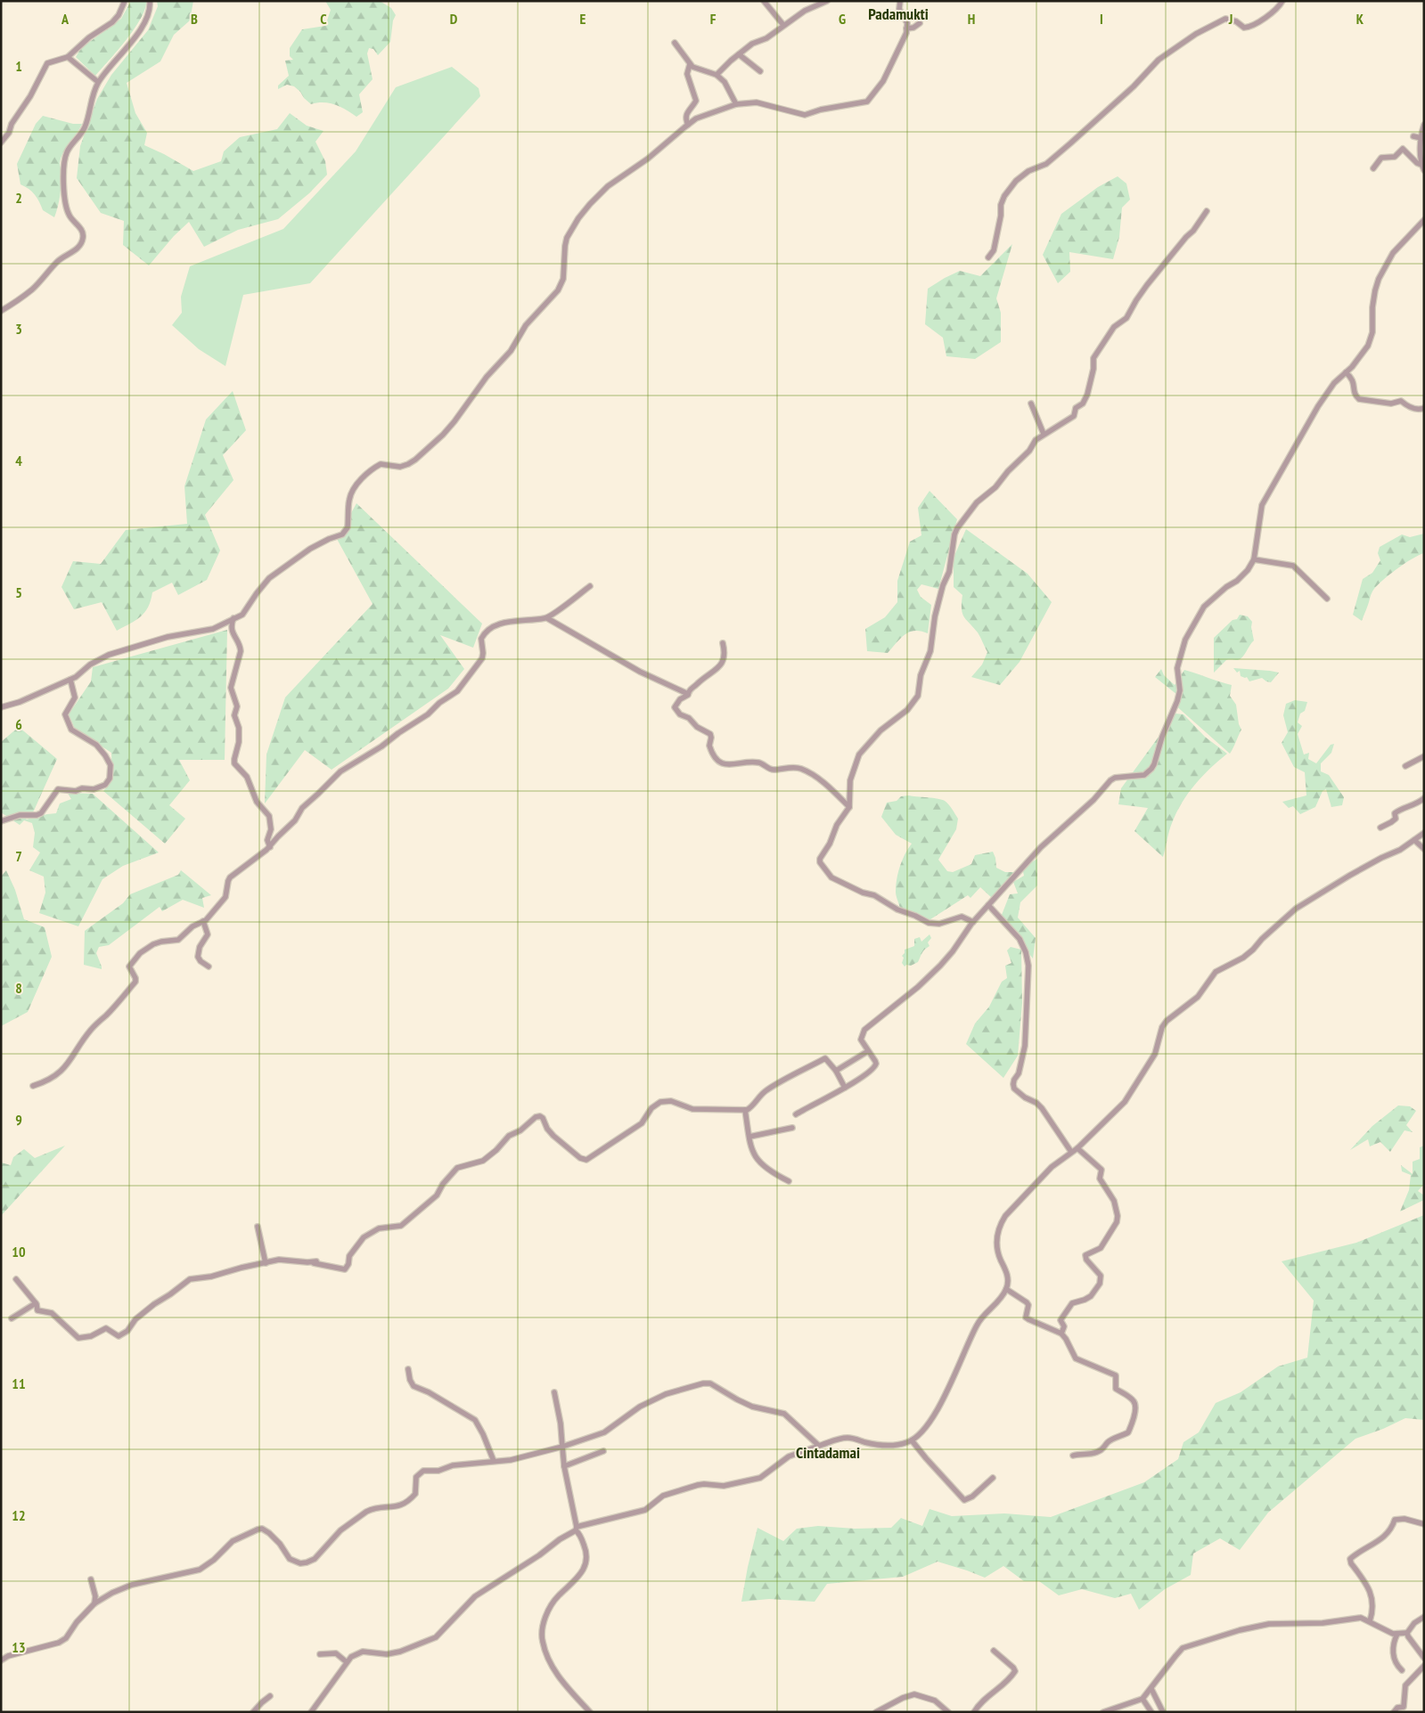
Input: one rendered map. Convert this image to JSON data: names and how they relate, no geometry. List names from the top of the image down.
{
  "districts": ["Padamukti", "Cintadamai"],
  "grid": {
    "columns": [
      "A",
      "B",
      "C",
      "D",
      "E",
      "F",
      "G",
      "H",
      "I",
      "J",
      "K"
    ],
    "rows": [
      "1",
      "2",
      "3",
      "4",
      "5",
      "6",
      "7",
      "8",
      "9",
      "10",
      "11",
      "12",
      "13"
    ]
  }
}
